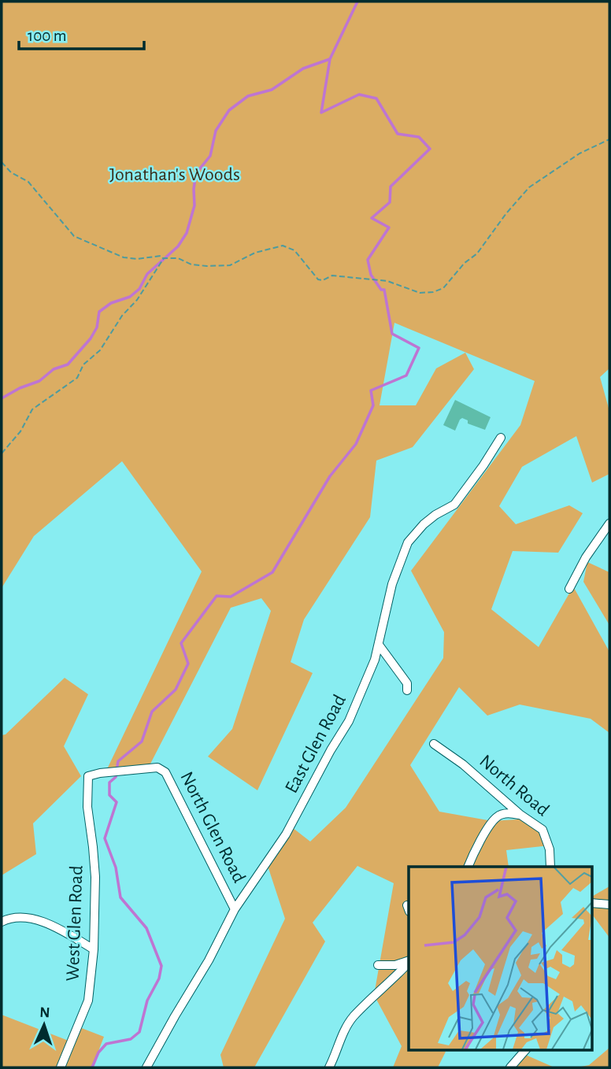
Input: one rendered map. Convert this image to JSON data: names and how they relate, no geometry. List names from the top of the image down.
{
  "streets": {
    "street": [
      "East Glen Road",
      "North Road",
      "North Glen Road",
      "West Glen Road"
    ]
  },
  "crossings": [
    ["East Glen Road", "North Glen Road"],
    ["North Glen Road", "West Glen Road"]
  ],
  "parks": ["Jonathan's Woods"],
  "scale_bar": "100 m",
  "north": "top"
}
